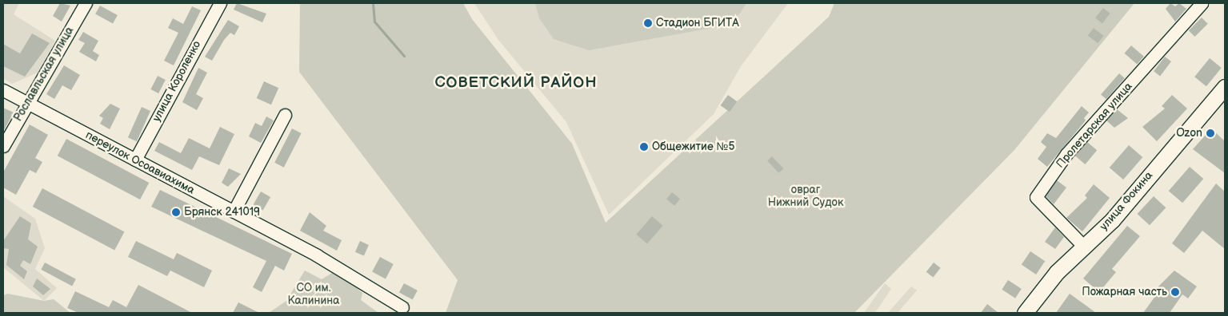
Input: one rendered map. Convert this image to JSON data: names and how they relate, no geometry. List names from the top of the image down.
{
  "streets": {
    "main road": ["улица Фокина"],
    "street": [
      "Рославльская улица",
      "улица Короленко",
      "Пролетарская улица",
      "переулок Осоавиахима"
    ]
  },
  "crossings": [
    ["Рославльская улица", "переулок Осоавиахима"],
    ["улица Короленко", "переулок Осоавиахима"],
    ["Пролетарская улица", "улица Фокина"]
  ],
  "districts": ["СОВЕТСКИЙ РАЙОН"],
  "parks": ["овраг Нижний Судок", "СО им. Калинина"],
  "places": [
    "Стадион БГИТА",
    "Ozon",
    "Общежитие №5",
    "Брянск 241019",
    "Пожарная часть"
  ]
}
